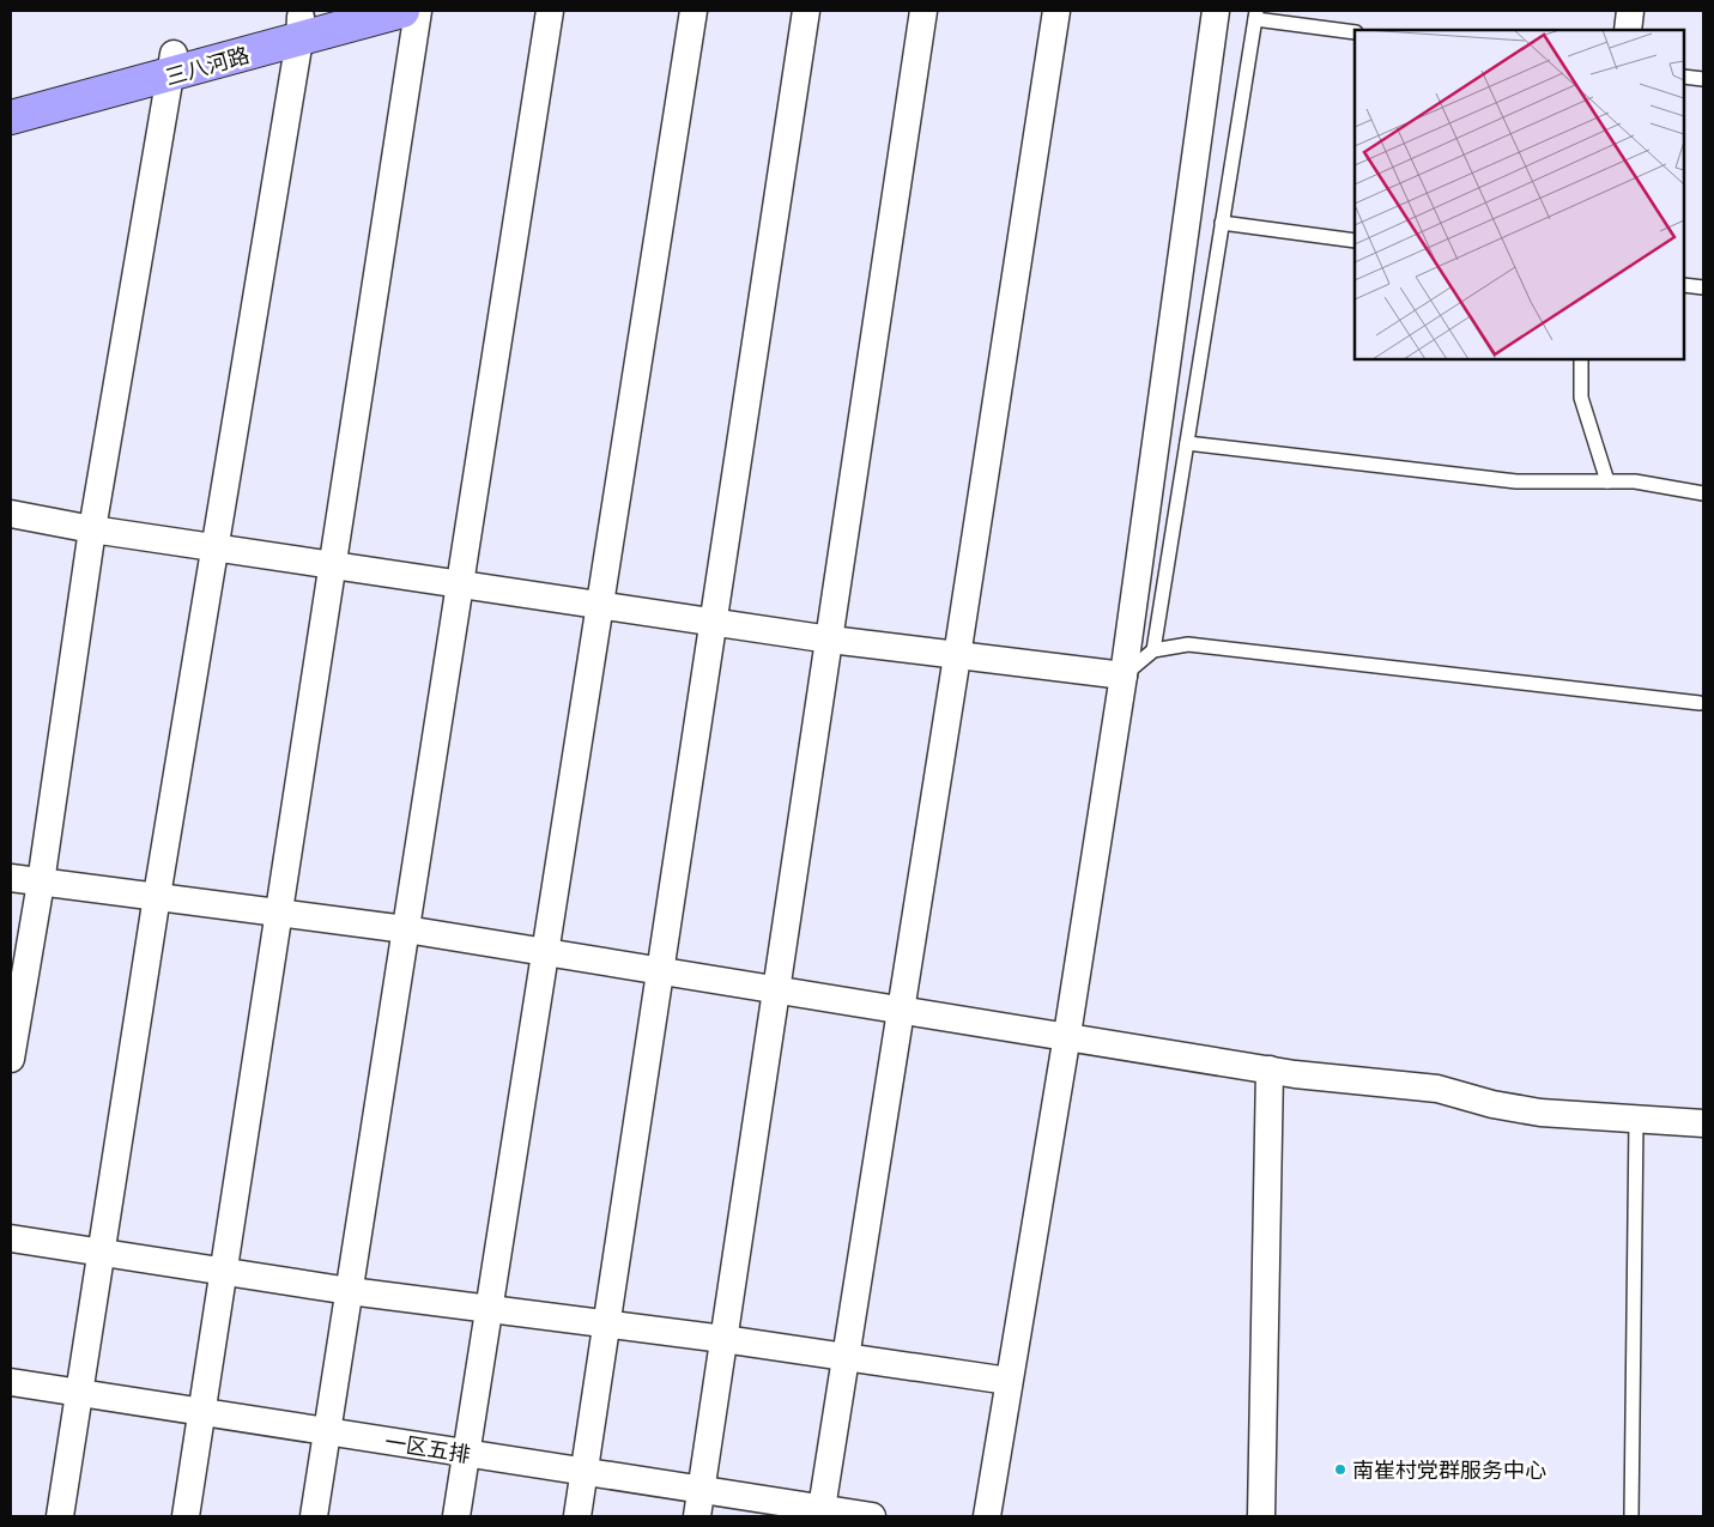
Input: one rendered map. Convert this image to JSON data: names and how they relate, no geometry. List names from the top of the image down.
{
  "streets": {
    "street": ["三八河路", "一区五排"]
  },
  "places": ["南崔村党群服务中心"]
}
